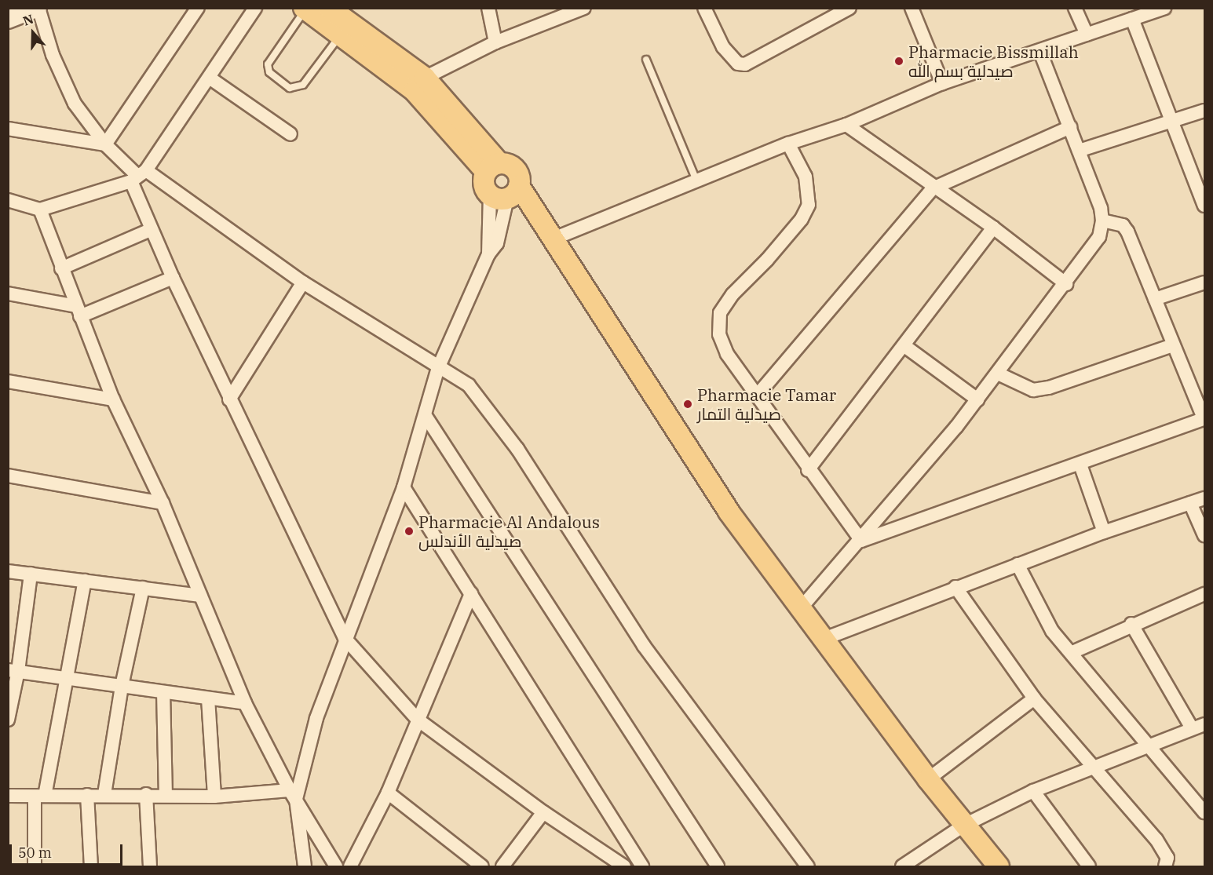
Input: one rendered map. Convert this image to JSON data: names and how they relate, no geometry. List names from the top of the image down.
{
  "places": ["Pharmacie Bissmillah صيدلية بسم الله", "Pharmacie Tamar صيدلية التمار", "Pharmacie Al Andalous صيدلية الأندلس"],
  "scale_bar": "50 m",
  "north": "top"
}
